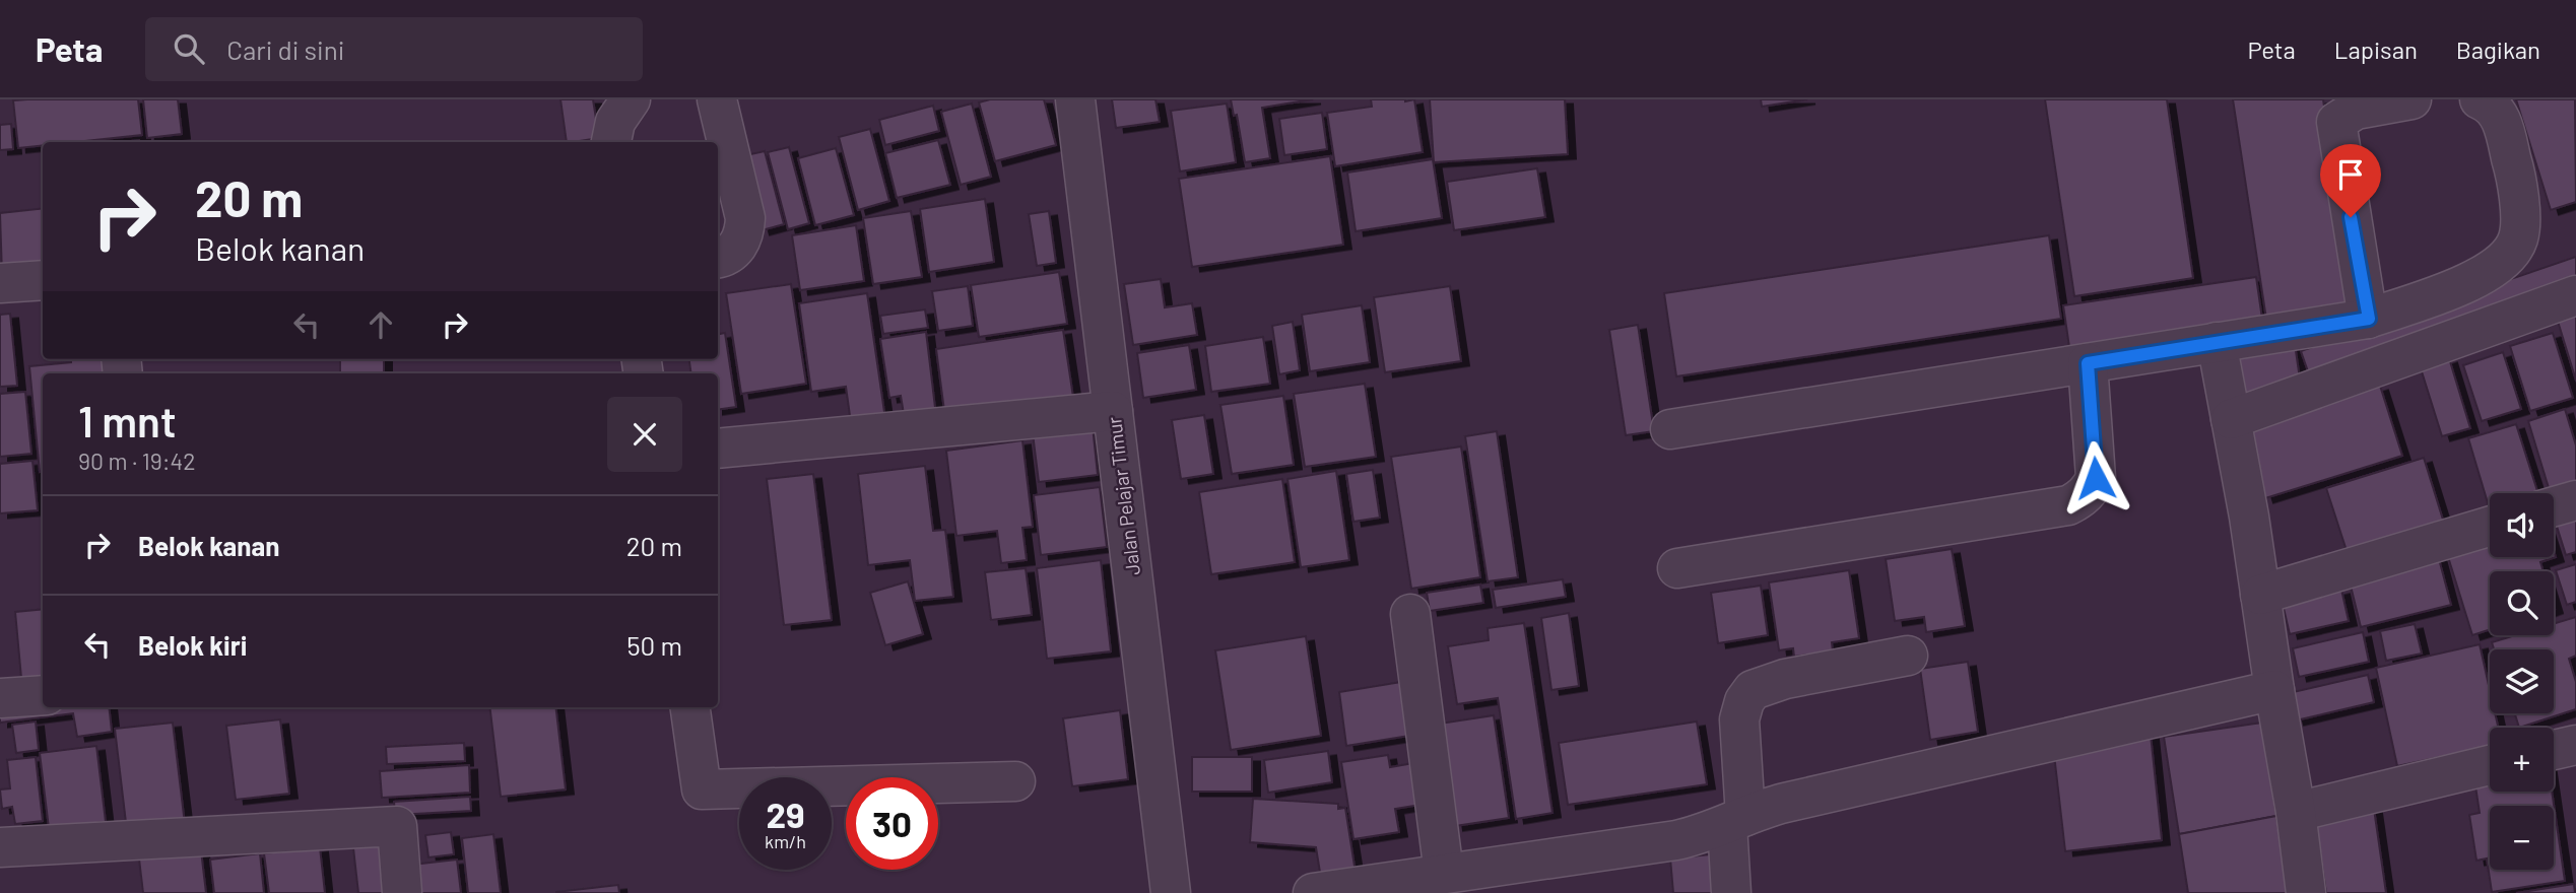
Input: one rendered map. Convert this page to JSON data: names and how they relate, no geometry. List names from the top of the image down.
{
  "streets": {
    "street": ["Jalan Pelajar Timur"]
  },
  "page": {
    "header": "Peta",
    "search": "Cari di sini",
    "nav": ["Peta", "Lapisan", "Bagikan"],
    "turn": ["20 m", "Belok kanan"],
    "heading": ["1 mnt", "90 m · 19:42"],
    "map_buttons": ["+", "−"],
    "list": [
      {
        "name": "Belok kanan",
        "value": "20 m"
      },
      {
        "name": "Belok kiri",
        "value": "50 m"
      }
    ],
    "speed": "29 km/h",
    "limit": "30"
  }
}
